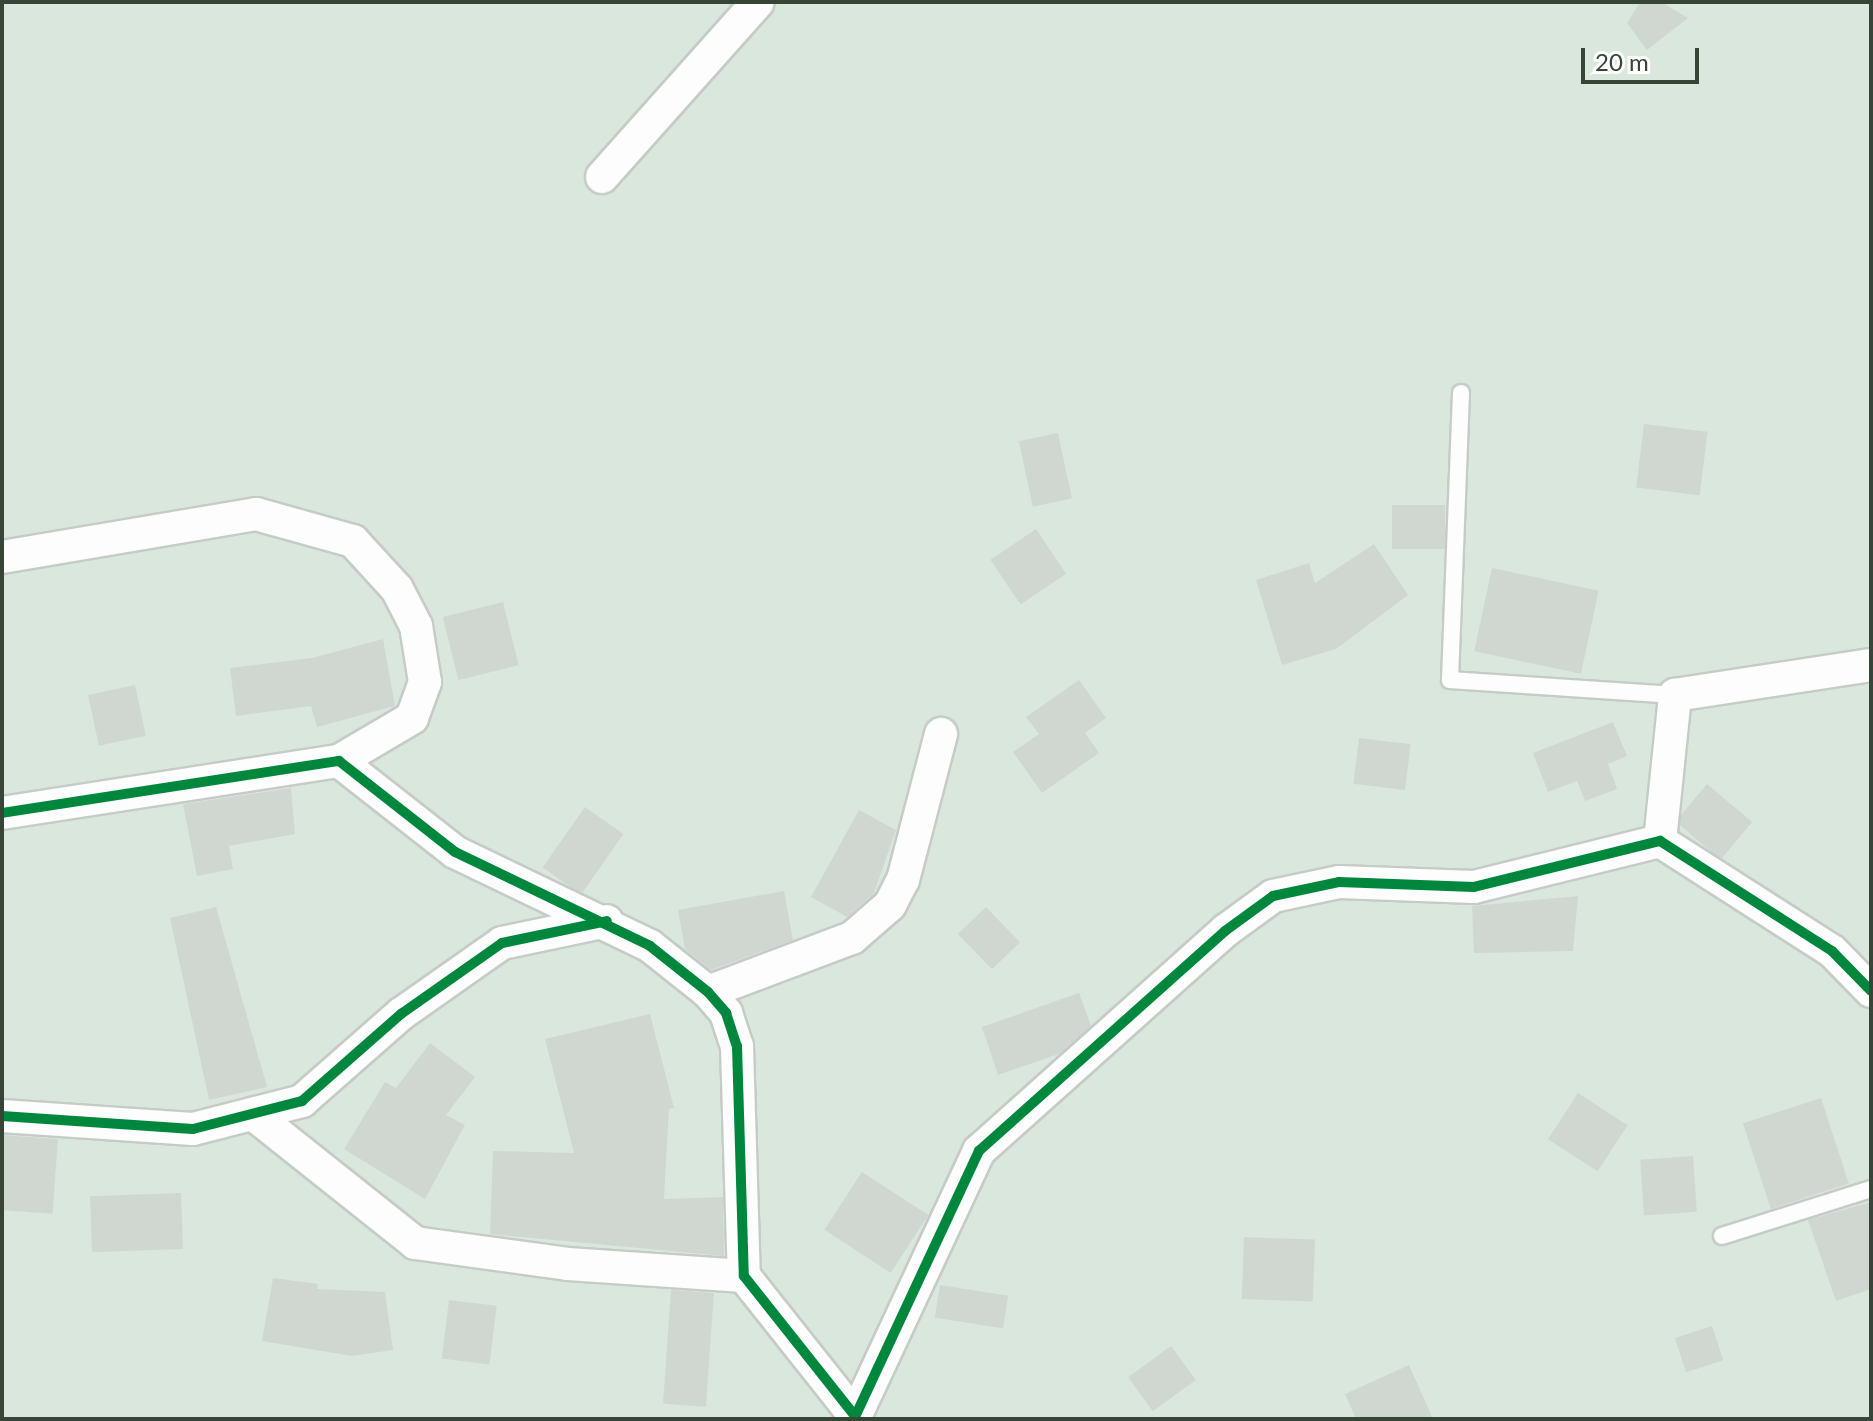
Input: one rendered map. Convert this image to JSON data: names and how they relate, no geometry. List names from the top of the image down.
{
  "scale_bar": "20 m"
}
